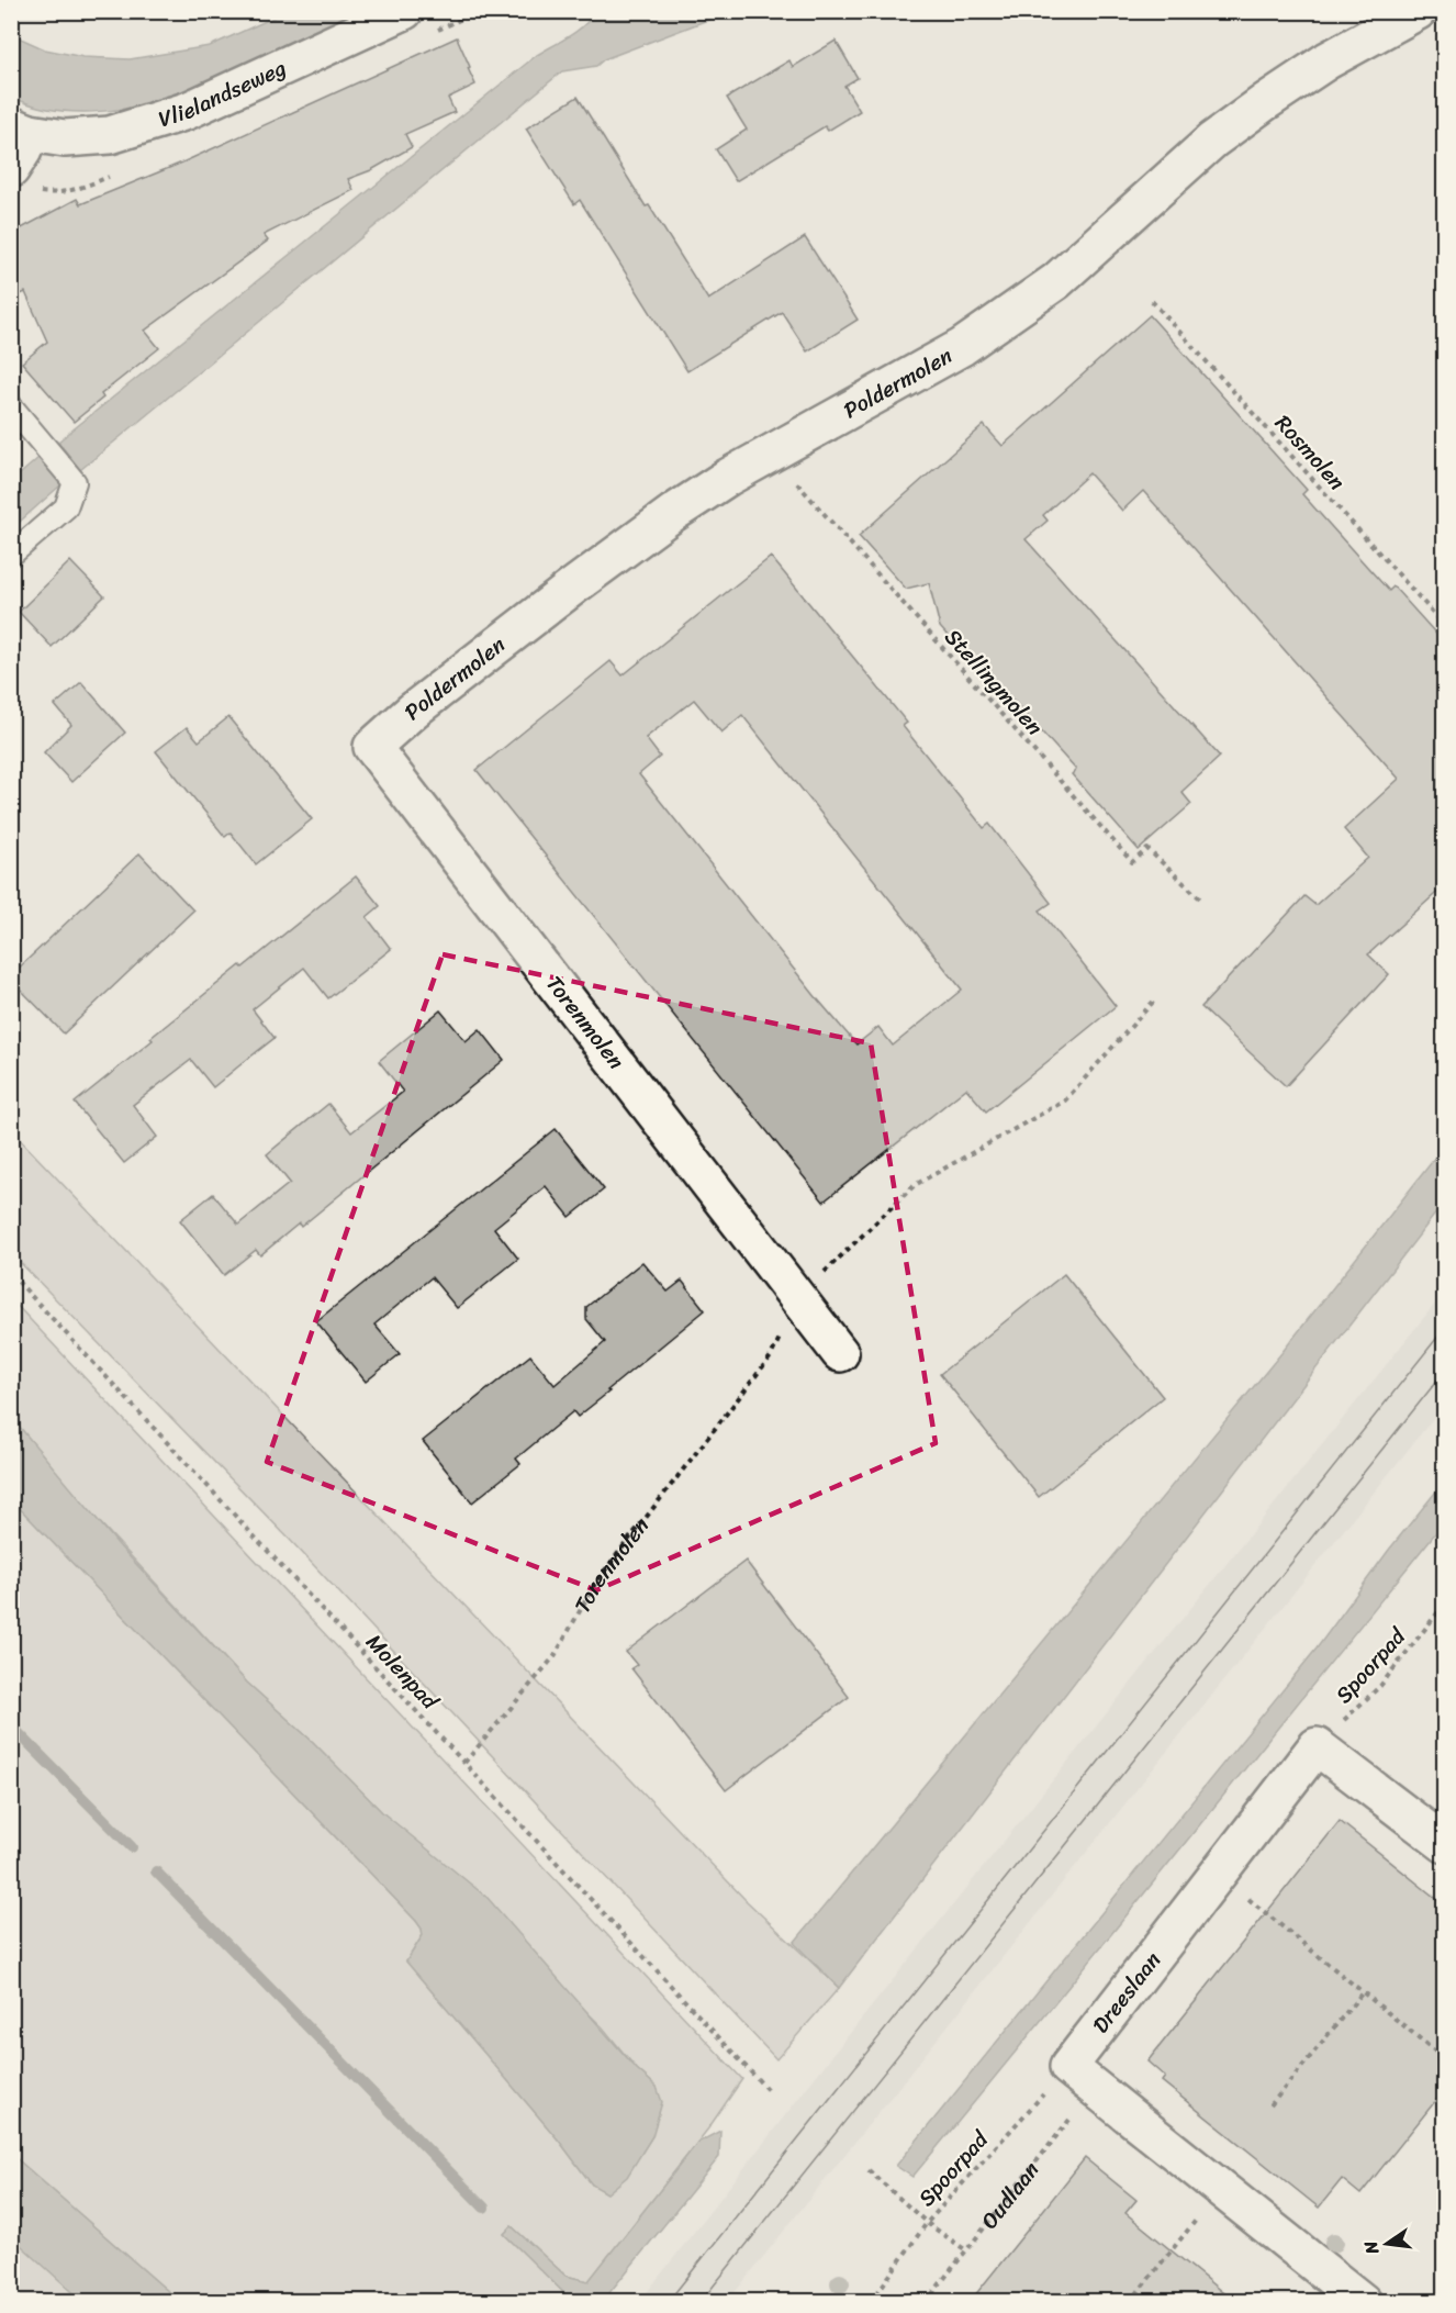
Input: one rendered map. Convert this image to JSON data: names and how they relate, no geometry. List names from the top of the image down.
{
  "streets": {
    "street": [
      "Vlielandseweg",
      "Poldermolen",
      "Torenmolen",
      "Dreeslaan"
    ],
    "path": [
      "Rosmolen",
      "Stellingmolen",
      "Spoorpad",
      "Molenpad",
      "Oudlaan"
    ]
  },
  "crossings": [
    ["Poldermolen", "Stellingmolen"],
    ["Poldermolen", "Torenmolen"],
    ["Torenmolen", "Molenpad"],
    ["Spoorpad", "Dreeslaan"],
    ["Spoorpad", "Oudlaan"],
    ["Dreeslaan", "Oudlaan"]
  ],
  "north": "left"
}
